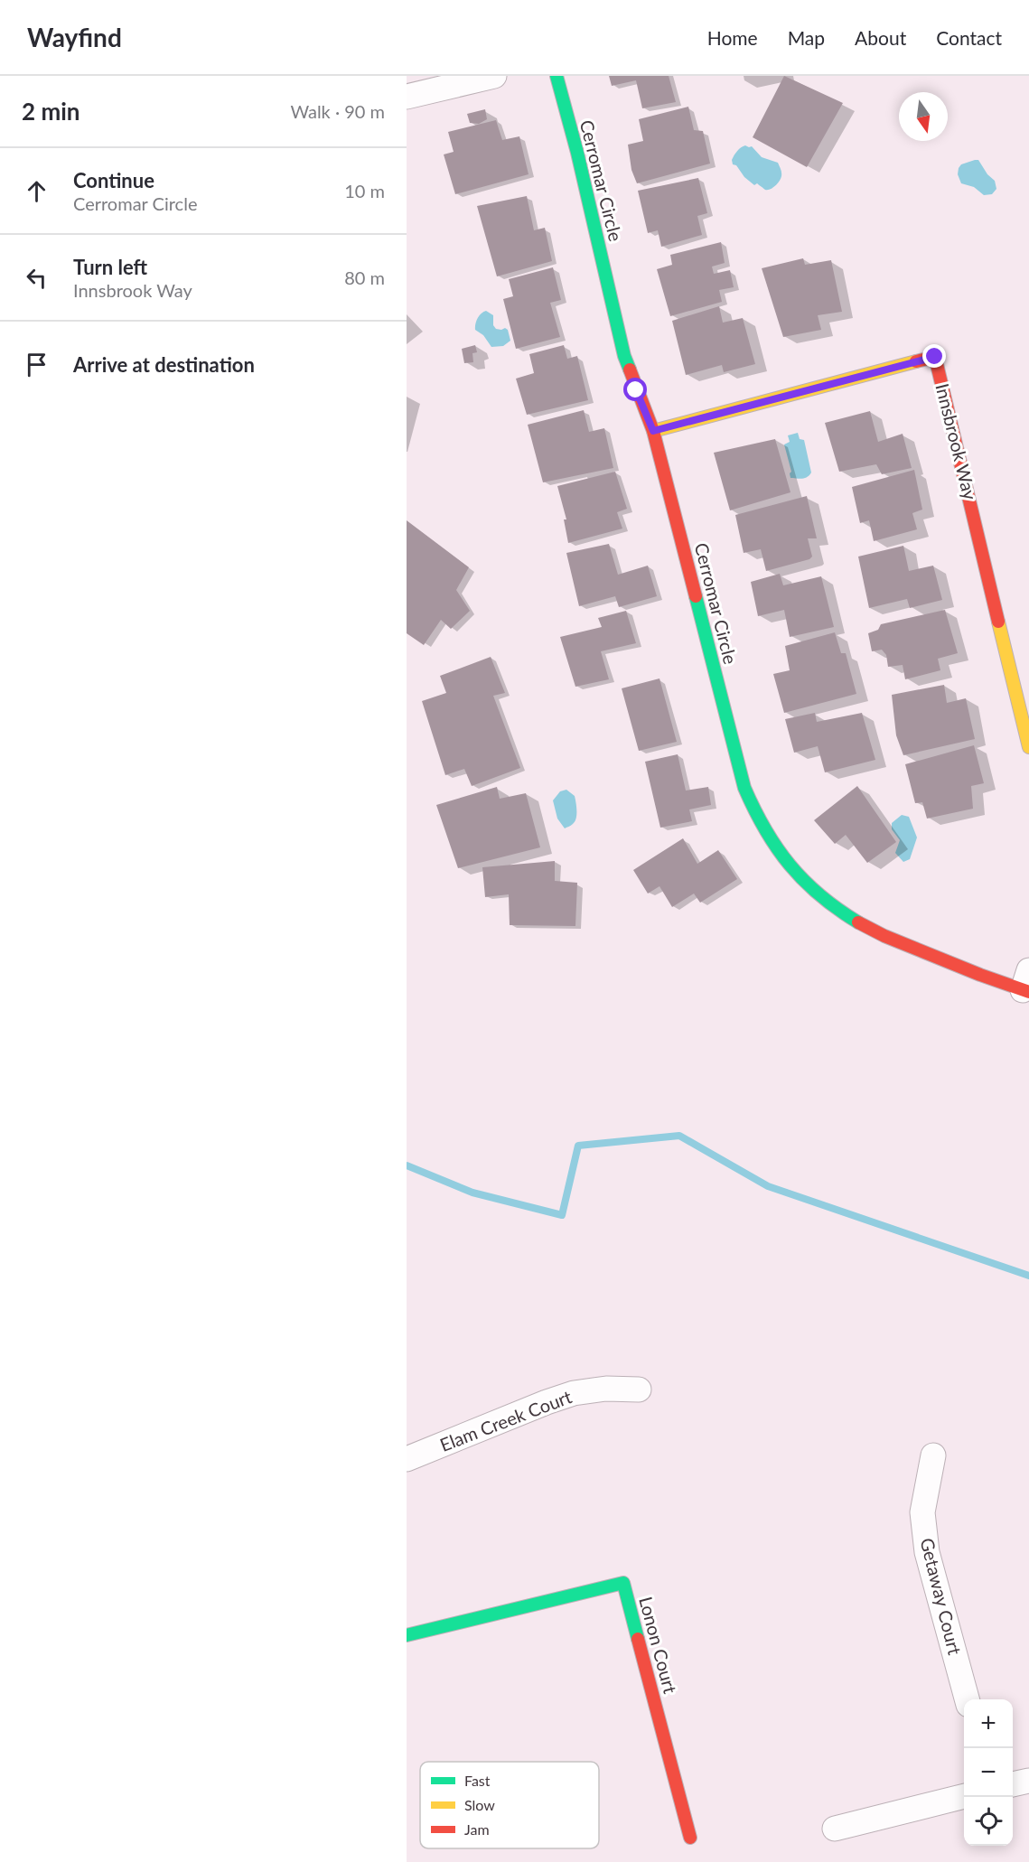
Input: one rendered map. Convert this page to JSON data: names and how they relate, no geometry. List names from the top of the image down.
{
  "streets": {
    "street": [
      "Cerromar Circle",
      "Innsbrook Way",
      "Elam Creek Court",
      "Getaway Court",
      "Lonon Court"
    ]
  },
  "crossings": [
    ["Cerromar Circle", "Innsbrook Way"]
  ],
  "legend": ["Fast", "Slow", "Jam"],
  "north": "bottom",
  "page": {
    "header": "Wayfind",
    "nav": [
      "Home",
      "Map",
      "About",
      "Contact"
    ],
    "heading": ["2 min", "Walk · 90 m"],
    "list": [
      ["Continue", "Cerromar Circle", "10 m"],
      ["Turn left", "Innsbrook Way", "80 m"],
      "Arrive at destination"
    ],
    "map_buttons": ["+", "−"]
  }
}
